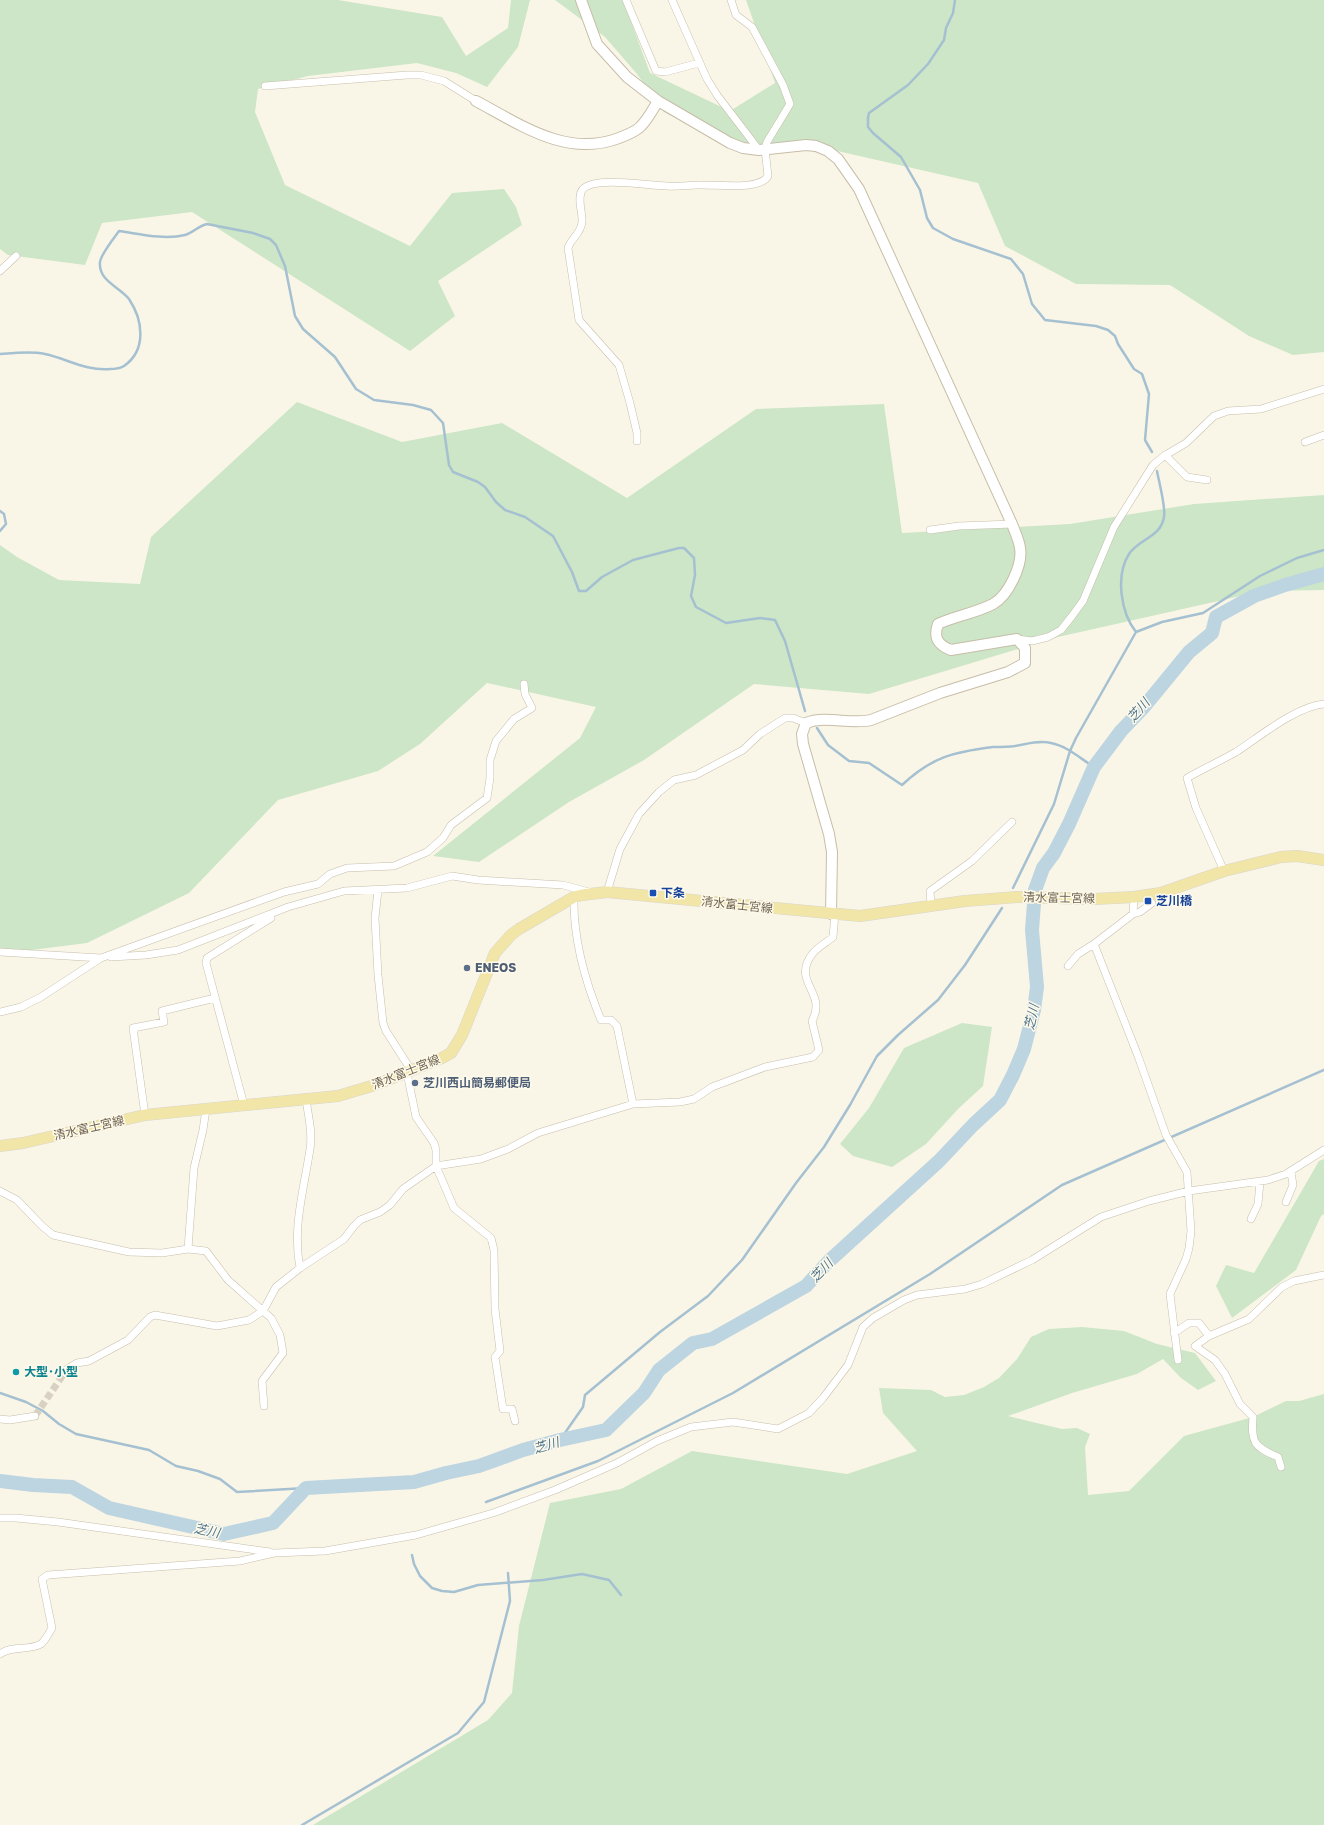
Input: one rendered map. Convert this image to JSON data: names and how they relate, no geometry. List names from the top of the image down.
{
  "streets": {
    "main road": ["清水富士宮線"]
  },
  "water": ["芝川"],
  "places": {
    "transit": ["下条", "芝川橋"],
    "other": ["ENEOS", "芝川西山簡易郵便局", "大型･小型"]
  }
}
